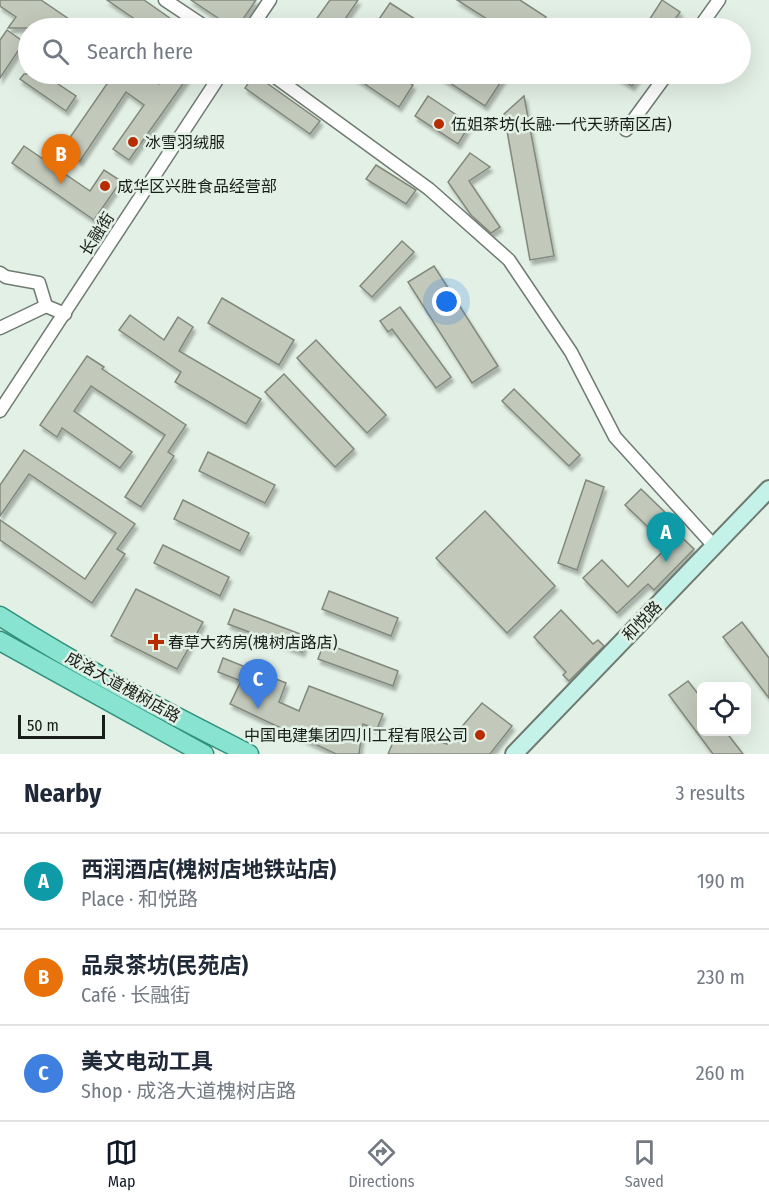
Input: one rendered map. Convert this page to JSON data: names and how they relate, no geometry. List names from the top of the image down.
{
  "streets": {
    "main road": ["成洛大道槐树店路"],
    "street": ["长融街", "和悦路"]
  },
  "places": {
    "other": [
      "伍姐茶坊(长融·一代天骄南区店)",
      "冰雪羽绒服",
      "成华区兴胜食品经营部",
      "中国电建集团四川工程有限公司"
    ],
    "health": ["春草大药房(槐树店路店)"]
  },
  "scale_bar": "50 m",
  "page": {
    "search": "Search here",
    "pins": ["B", "A", "C"],
    "scale": "50 m",
    "heading": ["Nearby", "3 results"],
    "list": [
      {
        "mark": "A",
        "name": "西润酒店(槐树店地铁站店)",
        "note": "Place · 和悦路",
        "value": "190 m"
      },
      {
        "mark": "B",
        "name": "品泉茶坊(民苑店)",
        "note": "Café · 长融街",
        "value": "230 m"
      },
      {
        "mark": "C",
        "name": "美文电动工具",
        "note": "Shop · 成洛大道槐树店路",
        "value": "260 m"
      }
    ],
    "nav": ["Map", "Directions", "Saved"]
  }
}
